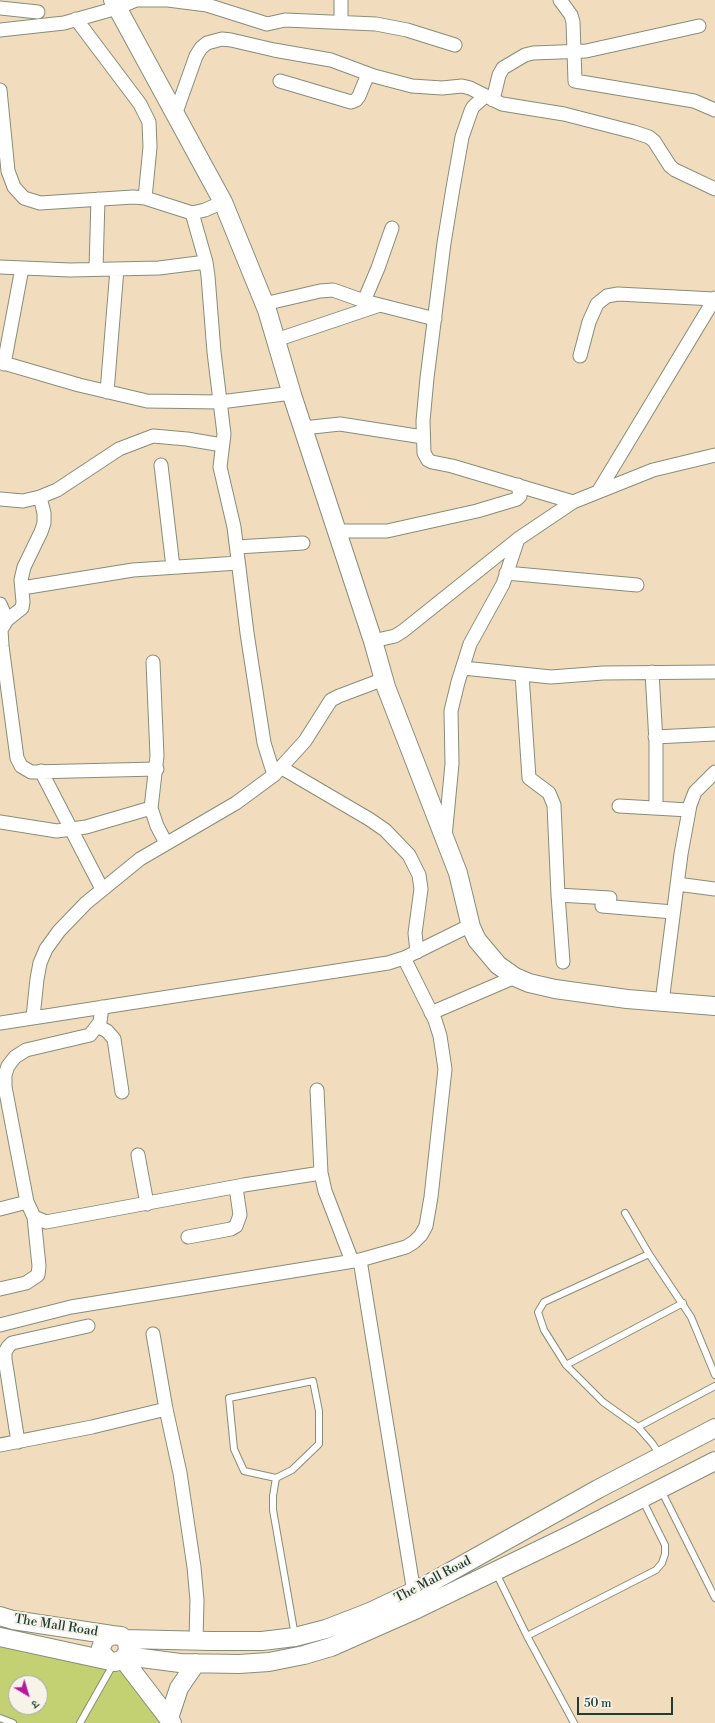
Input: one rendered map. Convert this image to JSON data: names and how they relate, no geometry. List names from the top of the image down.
{
  "streets": {
    "main road": ["The Mall Road"]
  },
  "scale_bar": "50 m",
  "north": "bottom right"
}
